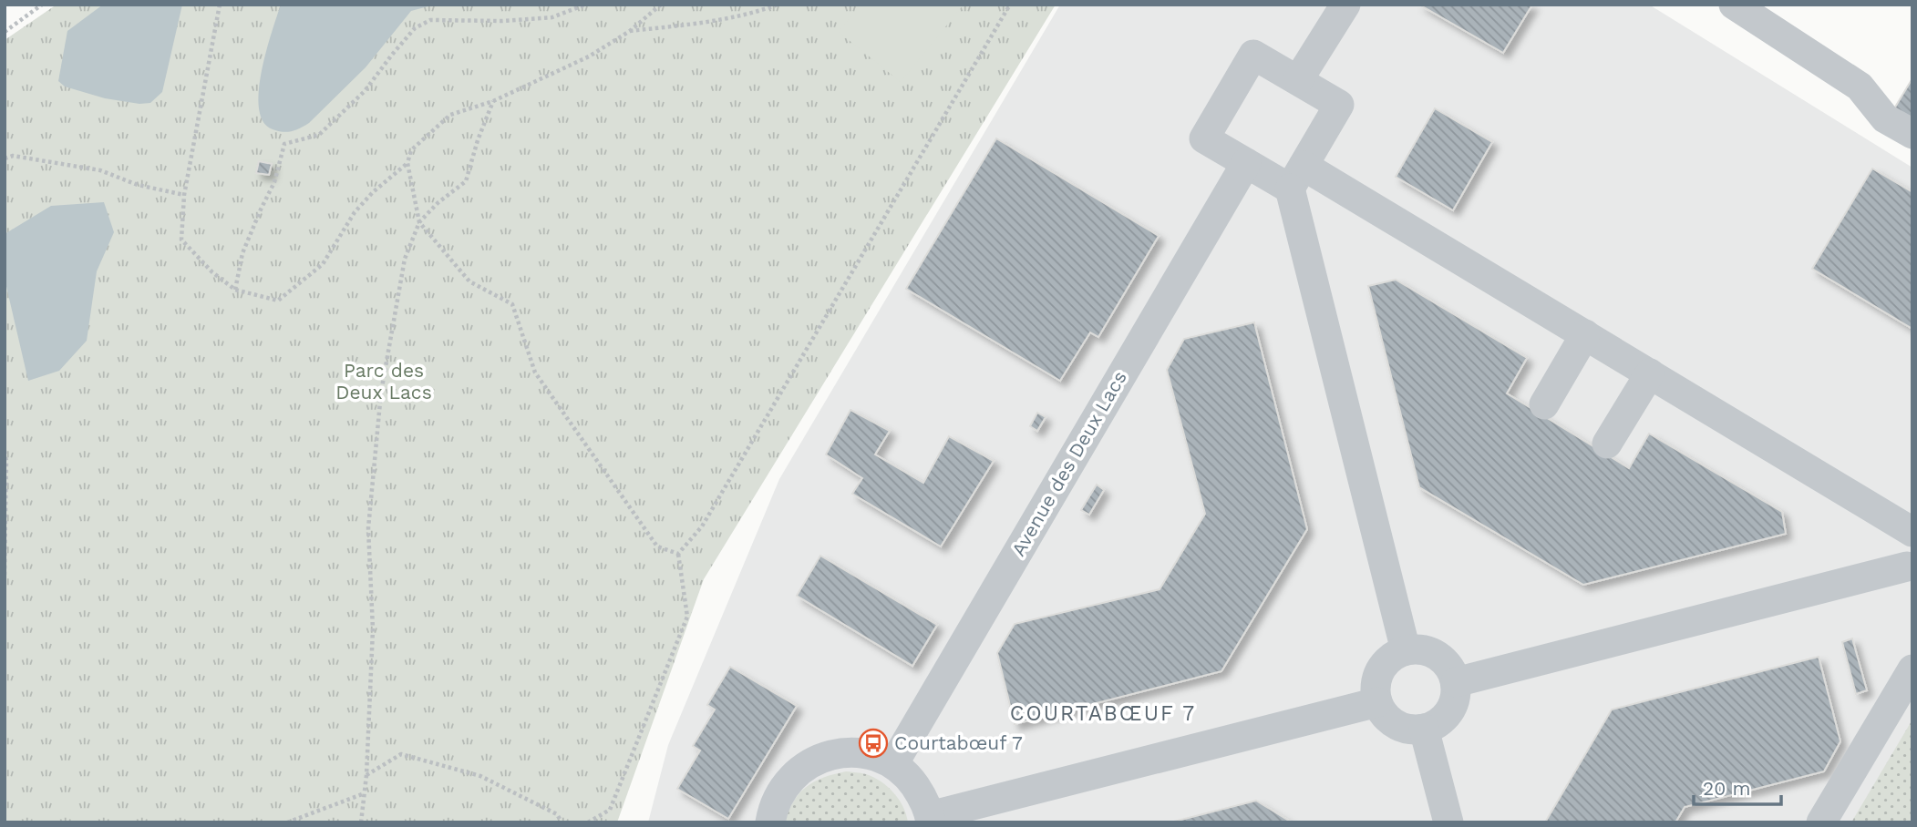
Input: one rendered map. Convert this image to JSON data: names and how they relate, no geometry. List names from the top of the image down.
{
  "streets": {
    "street": ["Avenue des Deux Lacs"]
  },
  "districts": ["COURTABŒUF 7"],
  "parks": ["Parc des Deux Lacs"],
  "places": {
    "bus stop": ["Courtabœuf 7"]
  },
  "scale_bar": "20 m"
}
